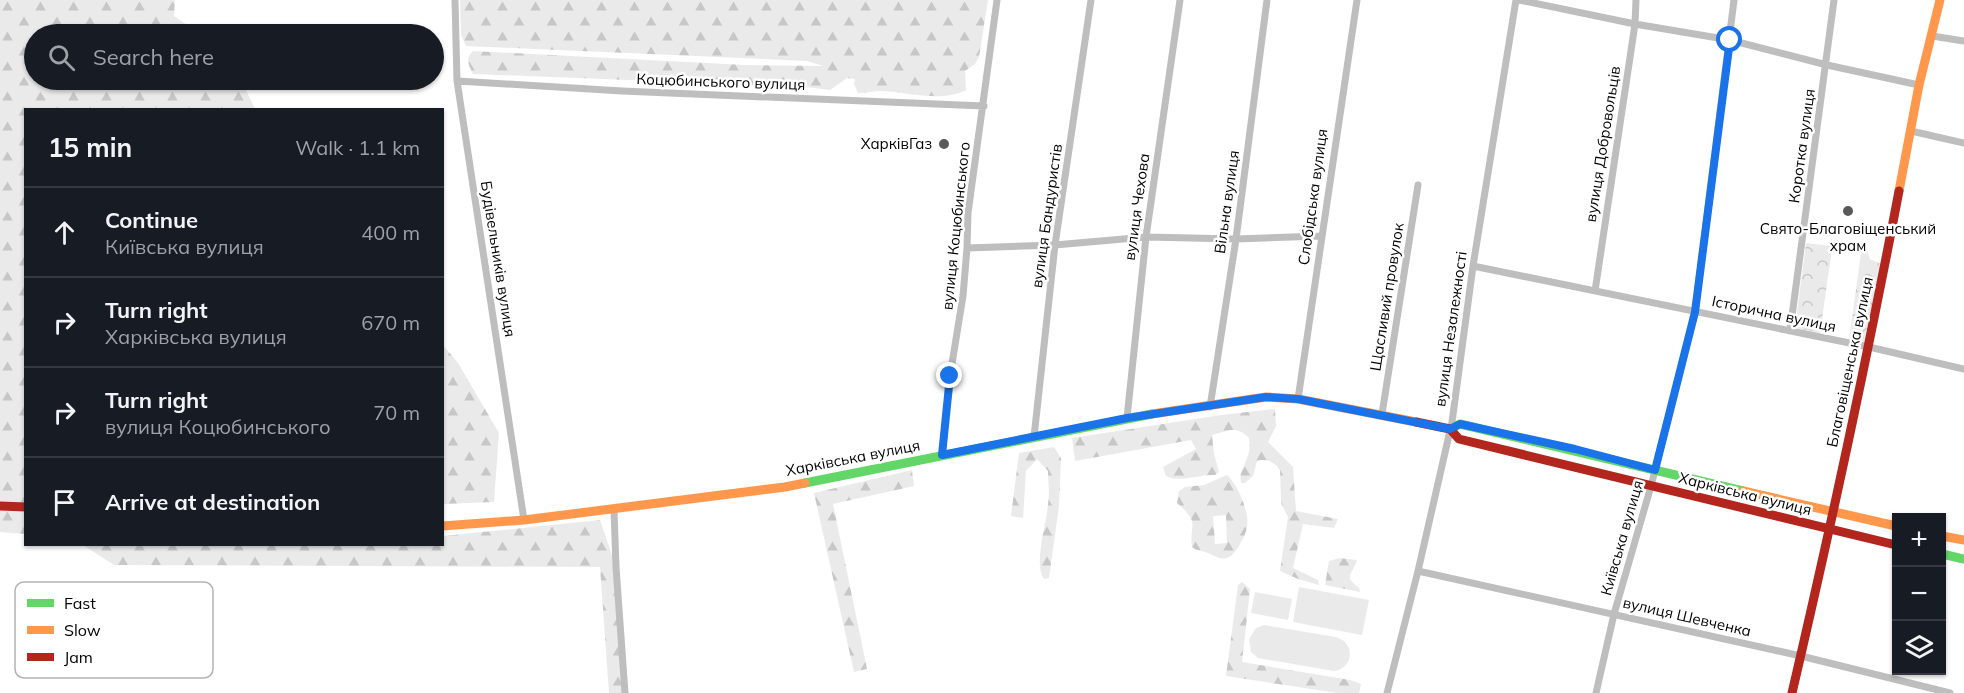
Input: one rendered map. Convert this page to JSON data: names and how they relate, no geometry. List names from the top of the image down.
{
  "streets": {
    "street": [
      "Коцюбинського вулиця",
      "вулиця Добровольців",
      "Коротка вулиця",
      "Слобідська вулиця",
      "Вільна вулиця",
      "вулиця Чехова",
      "вулиця Бандуристів",
      "вулиця Коцюбинського",
      "Будівельників вулиця",
      "Щасливий провулок",
      "Історична вулиця",
      "вулиця Незалежності",
      "Благовіщенська вулиця",
      "Харківська вулиця",
      "Київська вулиця",
      "вулиця Шевченка"
    ]
  },
  "crossings": [
    ["Коцюбинського вулиця", "вулиця Коцюбинського"],
    ["Коцюбинського вулиця", "Будівельників вулиця"],
    ["вулиця Добровольців", "Історична вулиця"],
    ["Коротка вулиця", "Історична вулиця"],
    ["Слобідська вулиця", "Харківська вулиця"],
    ["Вільна вулиця", "Харківська вулиця"],
    ["вулиця Чехова", "Харківська вулиця"],
    ["вулиця Бандуристів", "Харківська вулиця"],
    ["вулиця Коцюбинського", "Харківська вулиця"],
    ["Будівельників вулиця", "Харківська вулиця"],
    ["Щасливий провулок", "Харківська вулиця"],
    ["Історична вулиця", "вулиця Незалежності"],
    ["Історична вулиця", "Благовіщенська вулиця"],
    ["Історична вулиця", "Київська вулиця"],
    ["вулиця Незалежності", "Харківська вулиця"],
    ["вулиця Незалежності", "вулиця Шевченка"],
    ["Благовіщенська вулиця", "Харківська вулиця"],
    ["Благовіщенська вулиця", "вулиця Шевченка"],
    ["Харківська вулиця", "Київська вулиця"],
    ["Київська вулиця", "вулиця Шевченка"]
  ],
  "places": ["ХарківГаз", "Свято-Благовіщенський храм"],
  "legend": ["Fast", "Slow", "Jam"],
  "page": {
    "search": "Search here",
    "heading": ["15 min", "Walk · 1.1 km"],
    "list": [
      ["Continue", "Київська вулиця", "400 m"],
      ["Turn right", "Харківська вулиця", "670 m"],
      ["Turn right", "вулиця Коцюбинського", "70 m"],
      "Arrive at destination"
    ],
    "map_buttons": ["+", "−"]
  }
}
